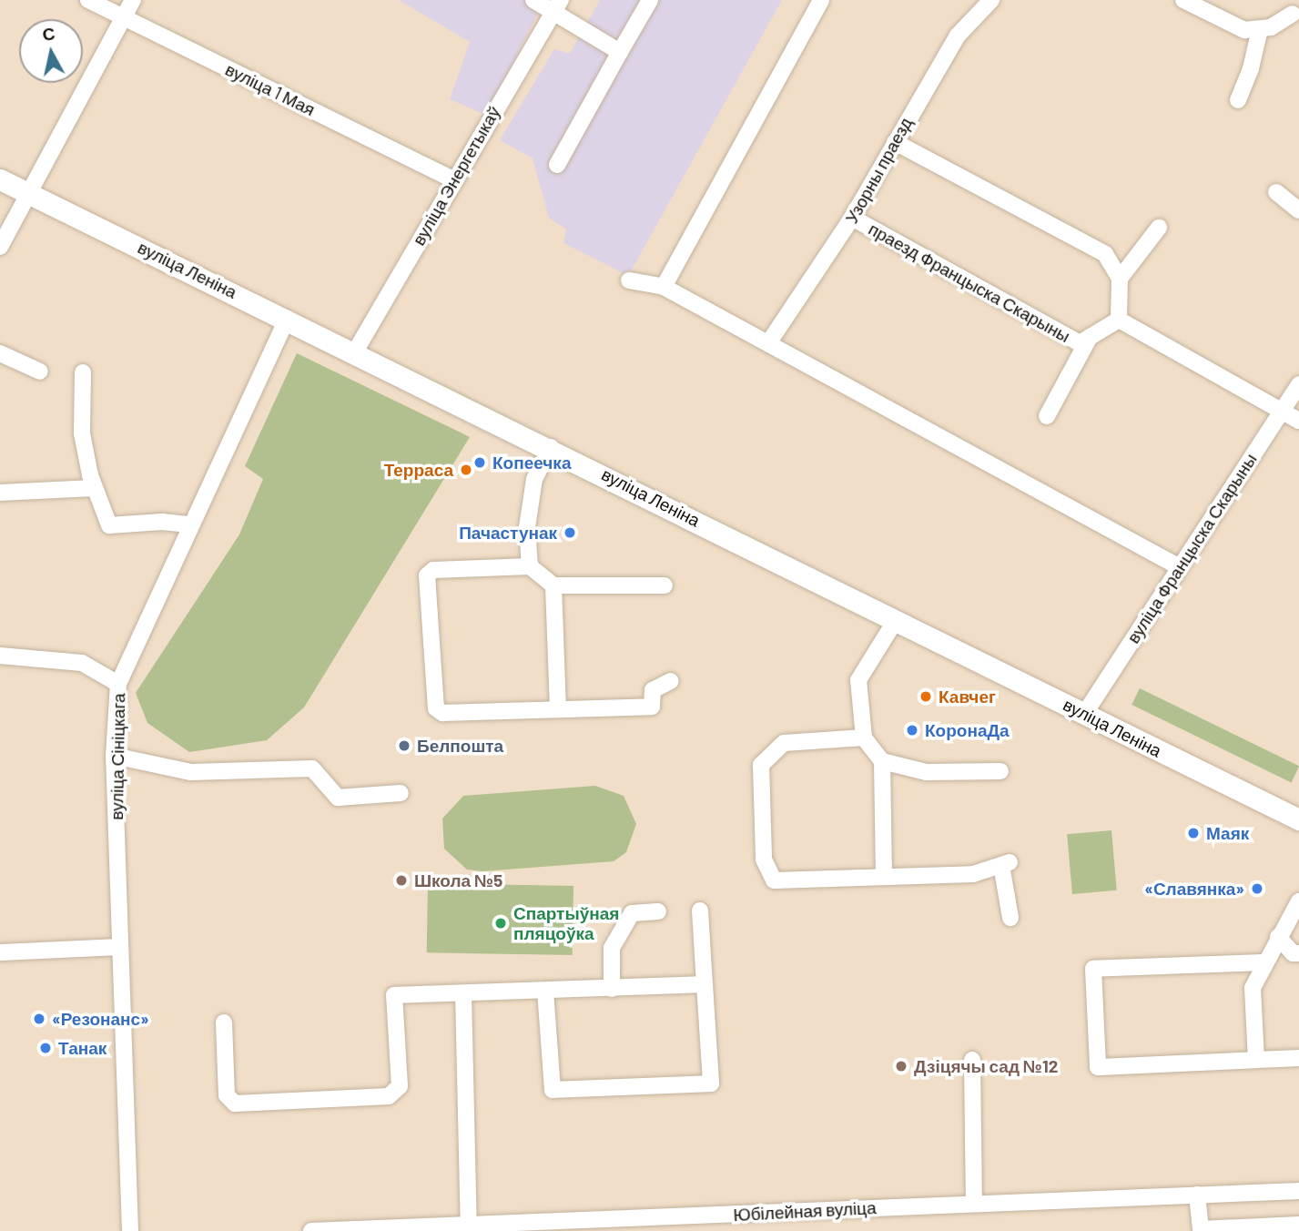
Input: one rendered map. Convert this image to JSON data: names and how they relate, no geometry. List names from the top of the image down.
{
  "streets": {
    "main road": ["вуліца Леніна"],
    "street": [
      "вуліца 1 Мая",
      "Узорны праезд",
      "вуліца Энергетыкаў",
      "праезд Францыска Скарыны",
      "вуліца Францыска Скарыны",
      "вуліца Сініцкага",
      "Юбілейная вуліца"
    ]
  },
  "crossings": [
    ["вуліца 1 Мая", "вуліца Энергетыкаў"],
    ["Узорны праезд", "праезд Францыска Скарыны"],
    ["вуліца Энергетыкаў", "вуліца Леніна"],
    ["вуліца Леніна", "вуліца Францыска Скарыны"],
    ["вуліца Леніна", "вуліца Сініцкага"]
  ],
  "places": [
    "Копеечка",
    "Терраса",
    "Пачастунак",
    "Кавчег",
    "КоронаДа",
    "Белпошта",
    "Маяк",
    "Школа №5",
    "«Славянка»",
    "Спартыўная пляцоўка",
    "«Резонанс»",
    "Танак",
    "Дзіцячы сад №12"
  ],
  "north": "top"
}
